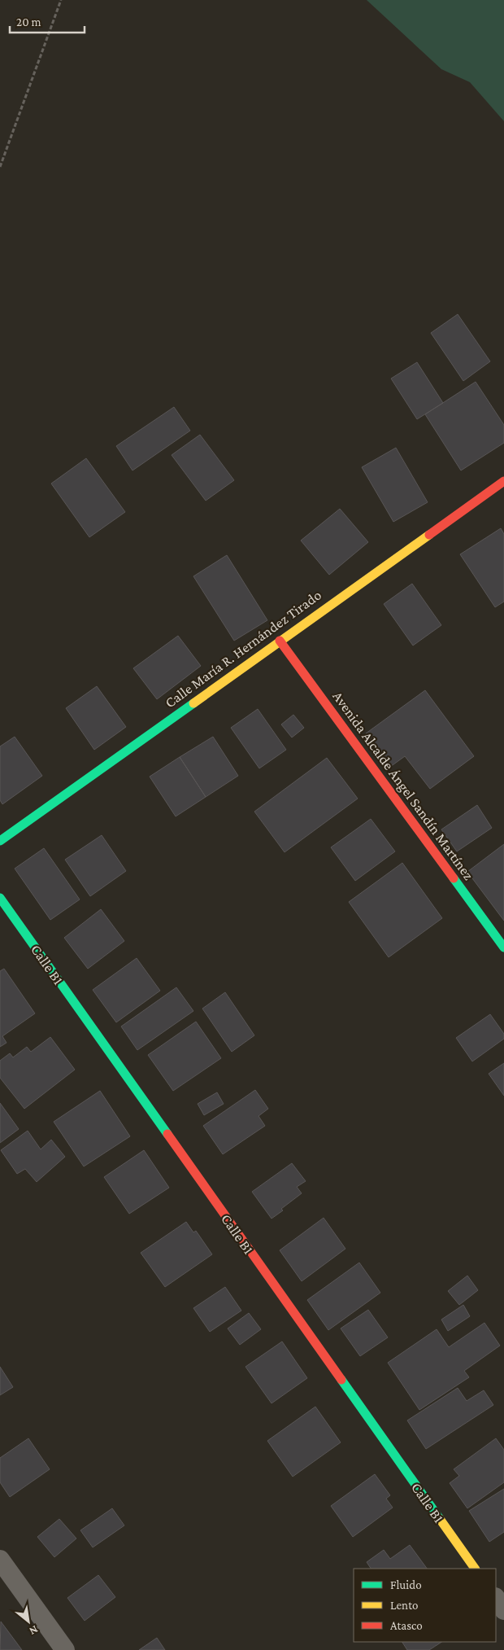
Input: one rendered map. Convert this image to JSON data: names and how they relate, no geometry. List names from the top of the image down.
{
  "streets": {
    "street": ["Calle María R. Hernández Tirado", "Avenida Alcalde Ángel Sandín Martínez", "Calle B1"]
  },
  "crossings": [
    ["Calle María R. Hernández Tirado", "Avenida Alcalde Ángel Sandín Martínez"]
  ],
  "legend": ["Fluido", "Lento", "Atasco"],
  "scale_bar": "20 m",
  "north": "bottom right"
}
